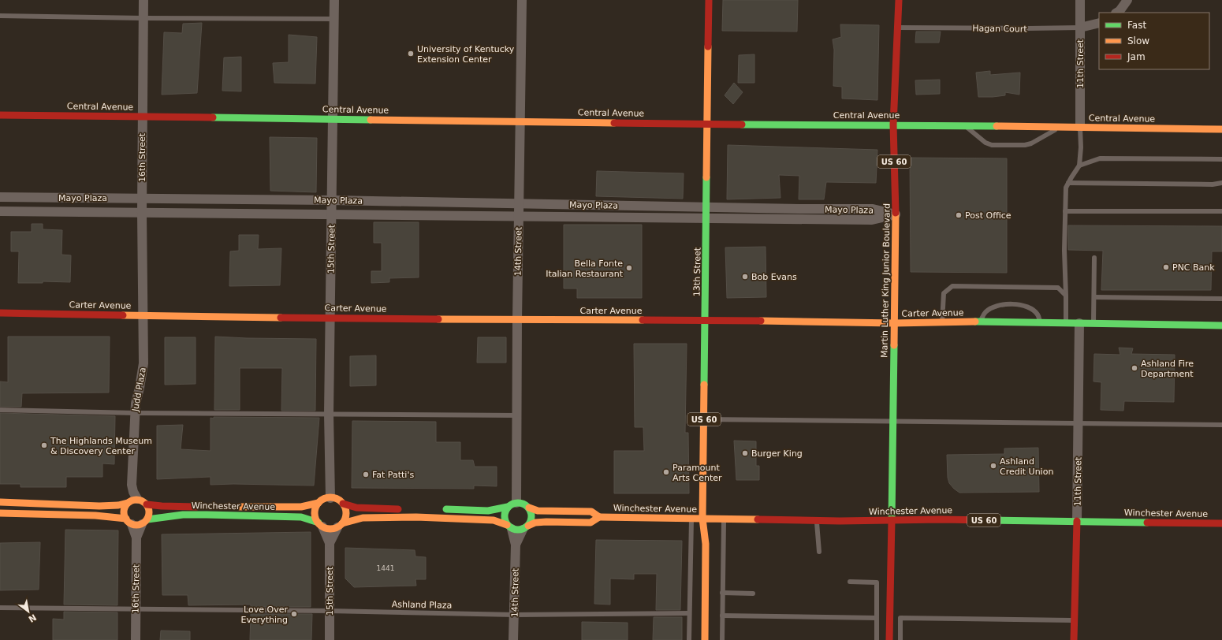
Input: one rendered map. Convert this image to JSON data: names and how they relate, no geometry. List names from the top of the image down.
{
  "streets": {
    "main road": [
      "11th Street",
      "Central Avenue",
      "US 60",
      "13th Street",
      "Martin Luther King Junior Boulevard",
      "Carter Avenue",
      "Winchester Avenue"
    ],
    "street": [
      "Hagan Court",
      "16th Street",
      "Mayo Plaza",
      "15th Street",
      "14th Street",
      "Judd Plaza"
    ],
    "lane": ["Ashland Plaza"]
  },
  "crossings": [
    ["Hagan Court", "11th Street"],
    ["Hagan Court", "Martin Luther King Junior Boulevard"],
    ["11th Street", "Central Avenue"],
    ["11th Street", "Carter Avenue"],
    ["11th Street", "Winchester Avenue"],
    ["Central Avenue", "16th Street"],
    ["Central Avenue", "15th Street"],
    ["Central Avenue", "14th Street"],
    ["Central Avenue", "13th Street"],
    ["Central Avenue", "Martin Luther King Junior Boulevard"],
    ["16th Street", "Mayo Plaza"],
    ["16th Street", "Carter Avenue"],
    ["16th Street", "Judd Plaza"],
    ["16th Street", "Winchester Avenue"],
    ["16th Street", "Ashland Plaza"],
    ["Mayo Plaza", "15th Street"],
    ["Mayo Plaza", "14th Street"],
    ["Mayo Plaza", "13th Street"],
    ["Mayo Plaza", "Martin Luther King Junior Boulevard"],
    ["15th Street", "Carter Avenue"],
    ["15th Street", "Winchester Avenue"],
    ["15th Street", "Ashland Plaza"],
    ["14th Street", "Carter Avenue"],
    ["14th Street", "Winchester Avenue"],
    ["14th Street", "Ashland Plaza"],
    ["13th Street", "Carter Avenue"],
    ["13th Street", "Winchester Avenue"],
    ["Martin Luther King Junior Boulevard", "Carter Avenue"],
    ["Martin Luther King Junior Boulevard", "Winchester Avenue"],
    ["Carter Avenue", "Judd Plaza"],
    ["Judd Plaza", "Winchester Avenue"]
  ],
  "places": [
    "University of Kentucky Extension Center",
    "Post Office",
    "PNC Bank",
    "Bella Fonte Italian Restaurant",
    "Bob Evans",
    "Ashland Fire Department",
    "The Highlands Museum & Discovery Center",
    "Burger King",
    "Ashland Credit Union",
    "Paramount Arts Center",
    "Fat Patti's",
    "Love Over Everything"
  ],
  "house_numbers": ["1441"],
  "legend": ["Fast", "Slow", "Jam"],
  "north": "bottom right"
}
